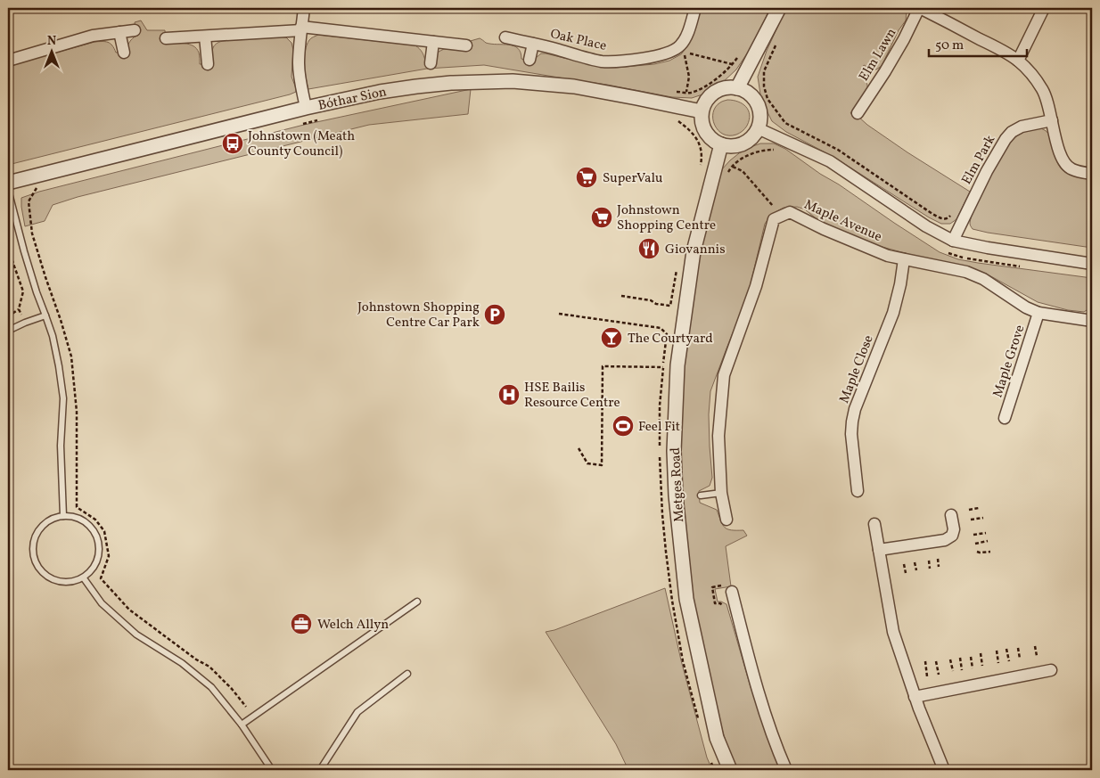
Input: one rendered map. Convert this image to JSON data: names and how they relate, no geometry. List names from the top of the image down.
{
  "streets": {
    "street": [
      "Oak Place",
      "Elm Lawn",
      "Bóthar Sion",
      "Elm Park",
      "Maple Avenue",
      "Maple Grove",
      "Maple Close",
      "Metges Road"
    ]
  },
  "crossings": [
    ["Bóthar Sion", "Metges Road"],
    ["Maple Avenue", "Maple Grove"],
    ["Maple Avenue", "Maple Close"]
  ],
  "places": {
    "bus stop": ["Johnstown (Meath County Council)"],
    "supermarket": ["SuperValu", "Johnstown Shopping Centre"],
    "restaurant": ["Giovannis"],
    "parking": ["Johnstown Shopping Centre Car Park"],
    "bar": ["The Courtyard"],
    "hospital": ["HSE Bailis Resource Centre"],
    "sports": ["Feel Fit"],
    "office": ["Welch Allyn"]
  },
  "scale_bar": "50 m",
  "north": "top"
}
